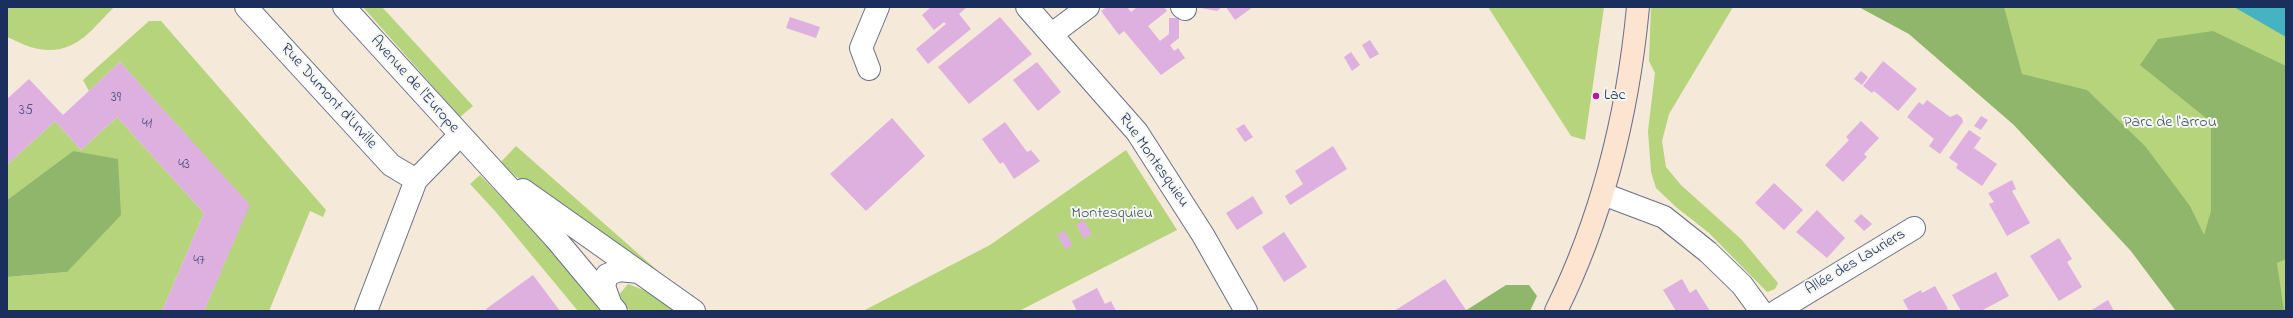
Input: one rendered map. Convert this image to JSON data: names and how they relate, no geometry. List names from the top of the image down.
{
  "streets": {
    "street": [
      "Avenue de l'Europe",
      "Rue Dumont d'Urville",
      "Rue Montesquieu",
      "Allée des Lauriers"
    ]
  },
  "parks": ["Parc de l'arrou", "Montesquieu"],
  "places": ["Lac"],
  "house_numbers": [
    "39",
    "35",
    "41",
    "43",
    "47"
  ]
}
